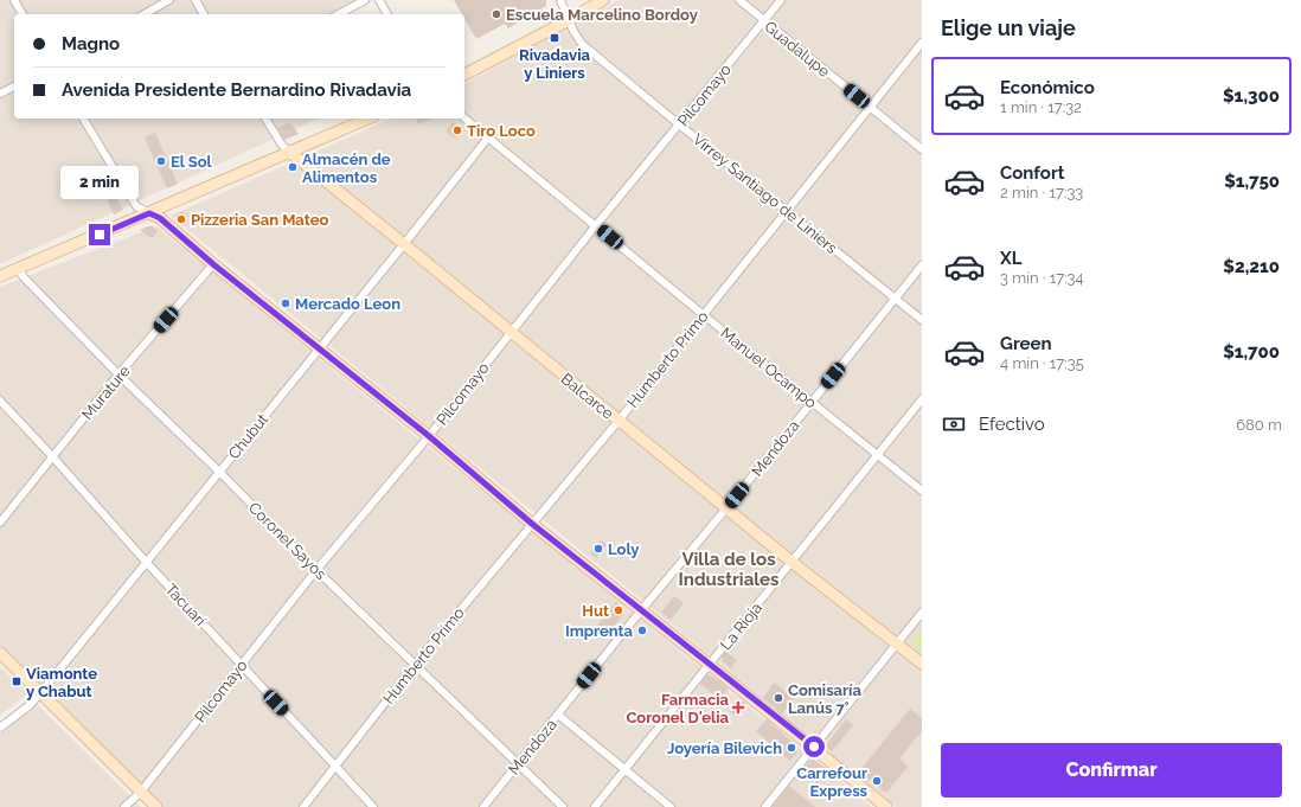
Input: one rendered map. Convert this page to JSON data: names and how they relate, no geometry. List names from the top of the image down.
{
  "streets": {
    "street": [
      "Guadalupe",
      "Pilcomayo",
      "Virrey Santiago de Liniers",
      "Humberto Primo",
      "Manuel Ocampo",
      "Murature",
      "Balcarce",
      "Chubut",
      "Mendoza",
      "Coronel Sayos",
      "Tacuarí",
      "La Rioja"
    ]
  },
  "crossings": [
    ["Guadalupe", "Pilcomayo"],
    ["Guadalupe", "Humberto Primo"],
    ["Pilcomayo", "Virrey Santiago de Liniers"],
    ["Pilcomayo", "Manuel Ocampo"],
    ["Pilcomayo", "Balcarce"],
    ["Pilcomayo", "Coronel Sayos"],
    ["Pilcomayo", "Tacuarí"],
    ["Virrey Santiago de Liniers", "Humberto Primo"],
    ["Virrey Santiago de Liniers", "Mendoza"],
    ["Humberto Primo", "Manuel Ocampo"],
    ["Humberto Primo", "Balcarce"],
    ["Humberto Primo", "Coronel Sayos"],
    ["Humberto Primo", "Tacuarí"],
    ["Manuel Ocampo", "Chubut"],
    ["Manuel Ocampo", "Mendoza"],
    ["Manuel Ocampo", "La Rioja"],
    ["Murature", "Coronel Sayos"],
    ["Murature", "Tacuarí"],
    ["Balcarce", "Chubut"],
    ["Balcarce", "Mendoza"],
    ["Balcarce", "La Rioja"],
    ["Chubut", "Coronel Sayos"],
    ["Chubut", "Tacuarí"],
    ["Mendoza", "Coronel Sayos"]
  ],
  "districts": ["Villa de los Industriales"],
  "places": {
    "other": [
      "Escuela Marcelino Bordoy",
      "Tiro Loco",
      "El Sol",
      "Almacén de Alimentos",
      "Pizzeria San Mateo",
      "Mercado Leon",
      "Loly",
      "Hut",
      "Imprenta",
      "Comisaría Lanús 7°",
      "Joyería Bilevich",
      "Carrefour Express"
    ],
    "transit": ["Rivadavia y Liniers", "Viamonte y Chabut"],
    "health": ["Farmacia Coronel D'elia"]
  },
  "page": {
    "heading": "Elige un viaje",
    "banner": ["Magno", "Avenida Presidente Bernardino Rivadavia"],
    "list": [
      {
        "name": "Económico",
        "note": "1 min · 17:32",
        "value": "$1,300"
      },
      {
        "name": "Confort",
        "note": "2 min · 17:33",
        "value": "$1,750"
      },
      {
        "name": "XL",
        "note": "3 min · 17:34",
        "value": "$2,210"
      },
      {
        "name": "Green",
        "note": "4 min · 17:35",
        "value": "$1,700"
      }
    ],
    "bubble": "2 min",
    "pay": ["Efectivo", "680 m"],
    "buttons": "Confirmar"
  }
}
